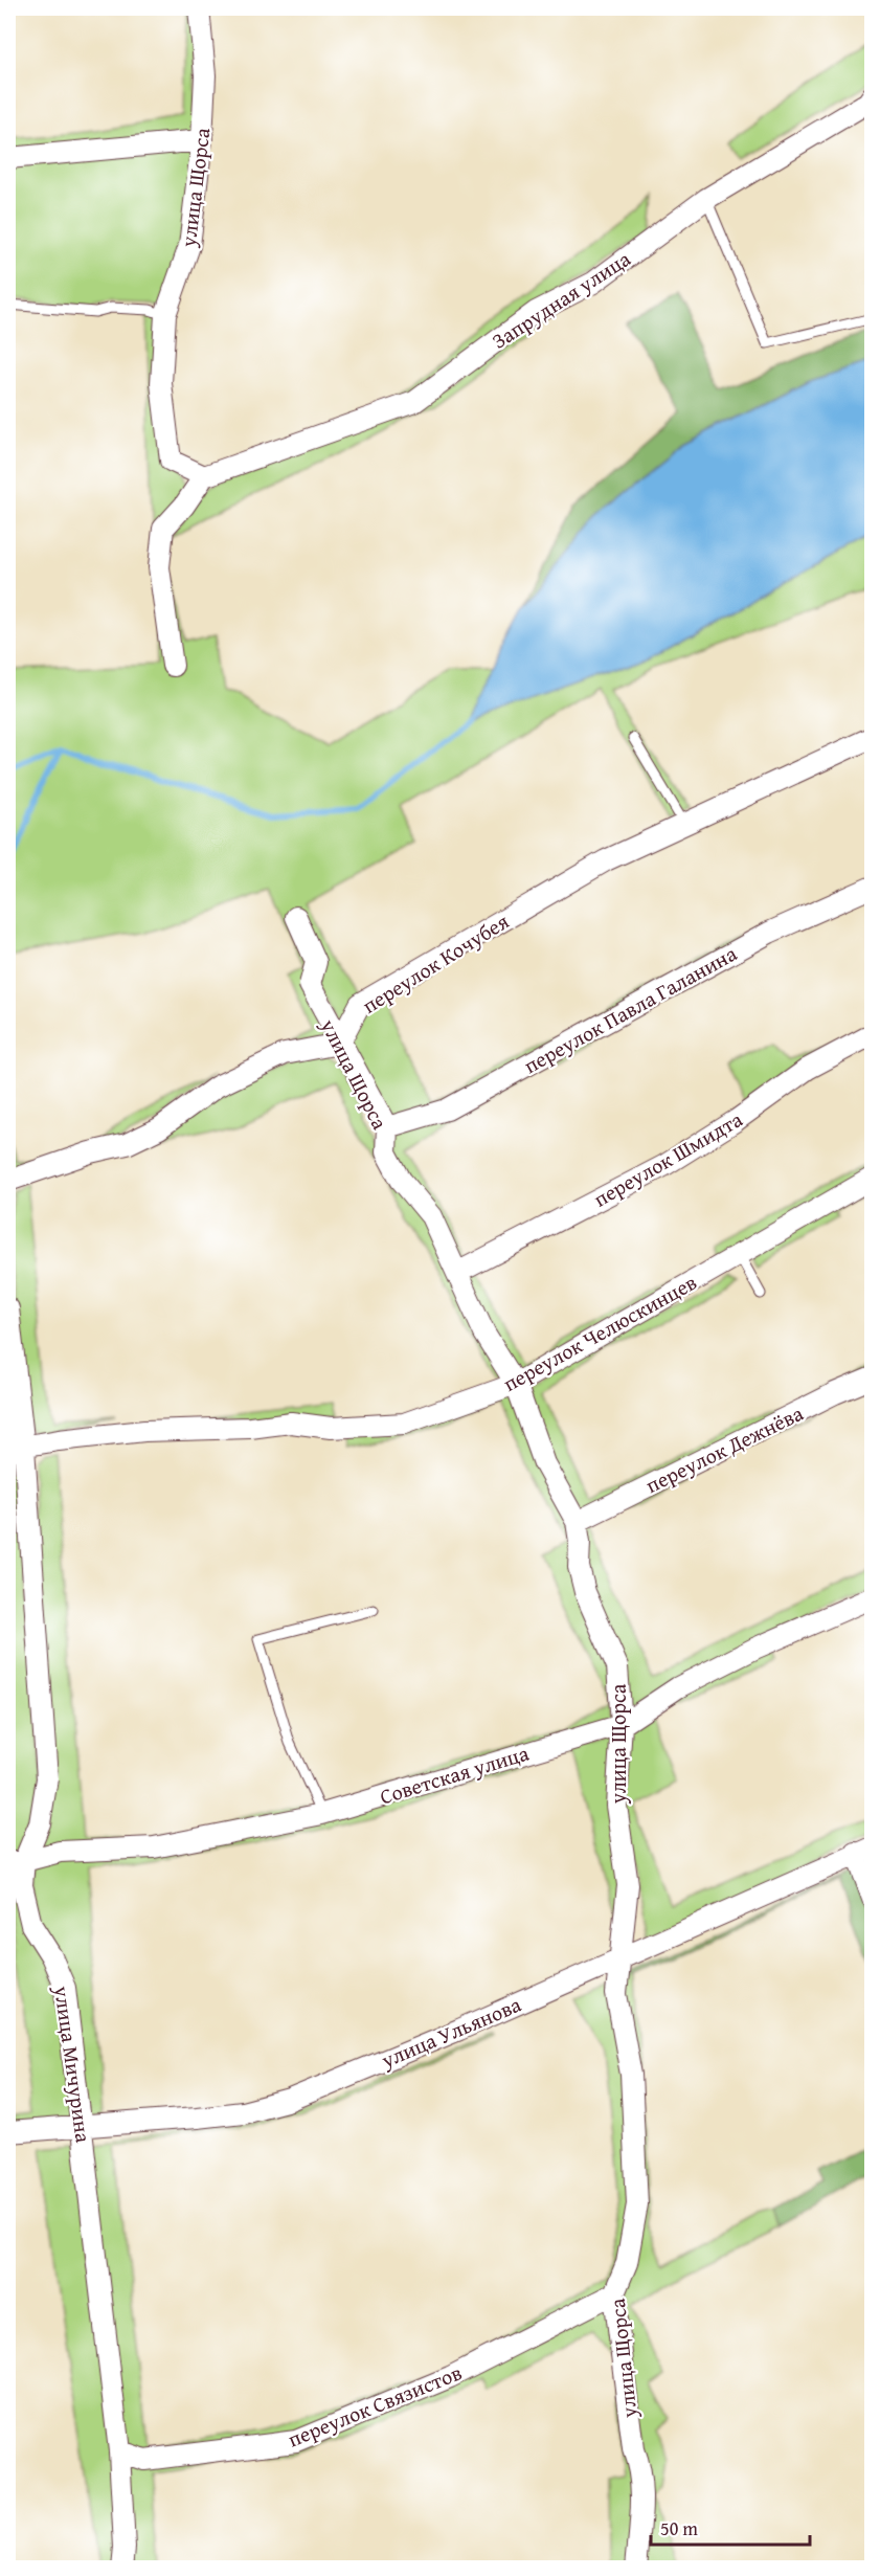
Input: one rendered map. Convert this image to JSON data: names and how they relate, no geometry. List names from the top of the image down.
{
  "streets": {
    "street": [
      "улица Щорса",
      "Запрудная улица",
      "переулок Кочубея",
      "переулок Павла Галанина",
      "переулок Шмидта",
      "переулок Челюскинцев",
      "переулок Дежнёва",
      "Советская улица",
      "улица Ульянова",
      "улица Мичурина",
      "переулок Связистов"
    ]
  },
  "crossings": [
    ["улица Щорса", "Запрудная улица"],
    ["улица Щорса", "переулок Кочубея"],
    ["улица Щорса", "переулок Павла Галанина"],
    ["улица Щорса", "переулок Шмидта"],
    ["улица Щорса", "переулок Челюскинцев"],
    ["улица Щорса", "переулок Дежнёва"],
    ["улица Щорса", "Советская улица"],
    ["улица Щорса", "улица Ульянова"],
    ["улица Щорса", "переулок Связистов"],
    ["переулок Челюскинцев", "улица Мичурина"],
    ["Советская улица", "улица Мичурина"],
    ["улица Ульянова", "улица Мичурина"],
    ["улица Мичурина", "переулок Связистов"]
  ],
  "scale_bar": "50 m"
}
